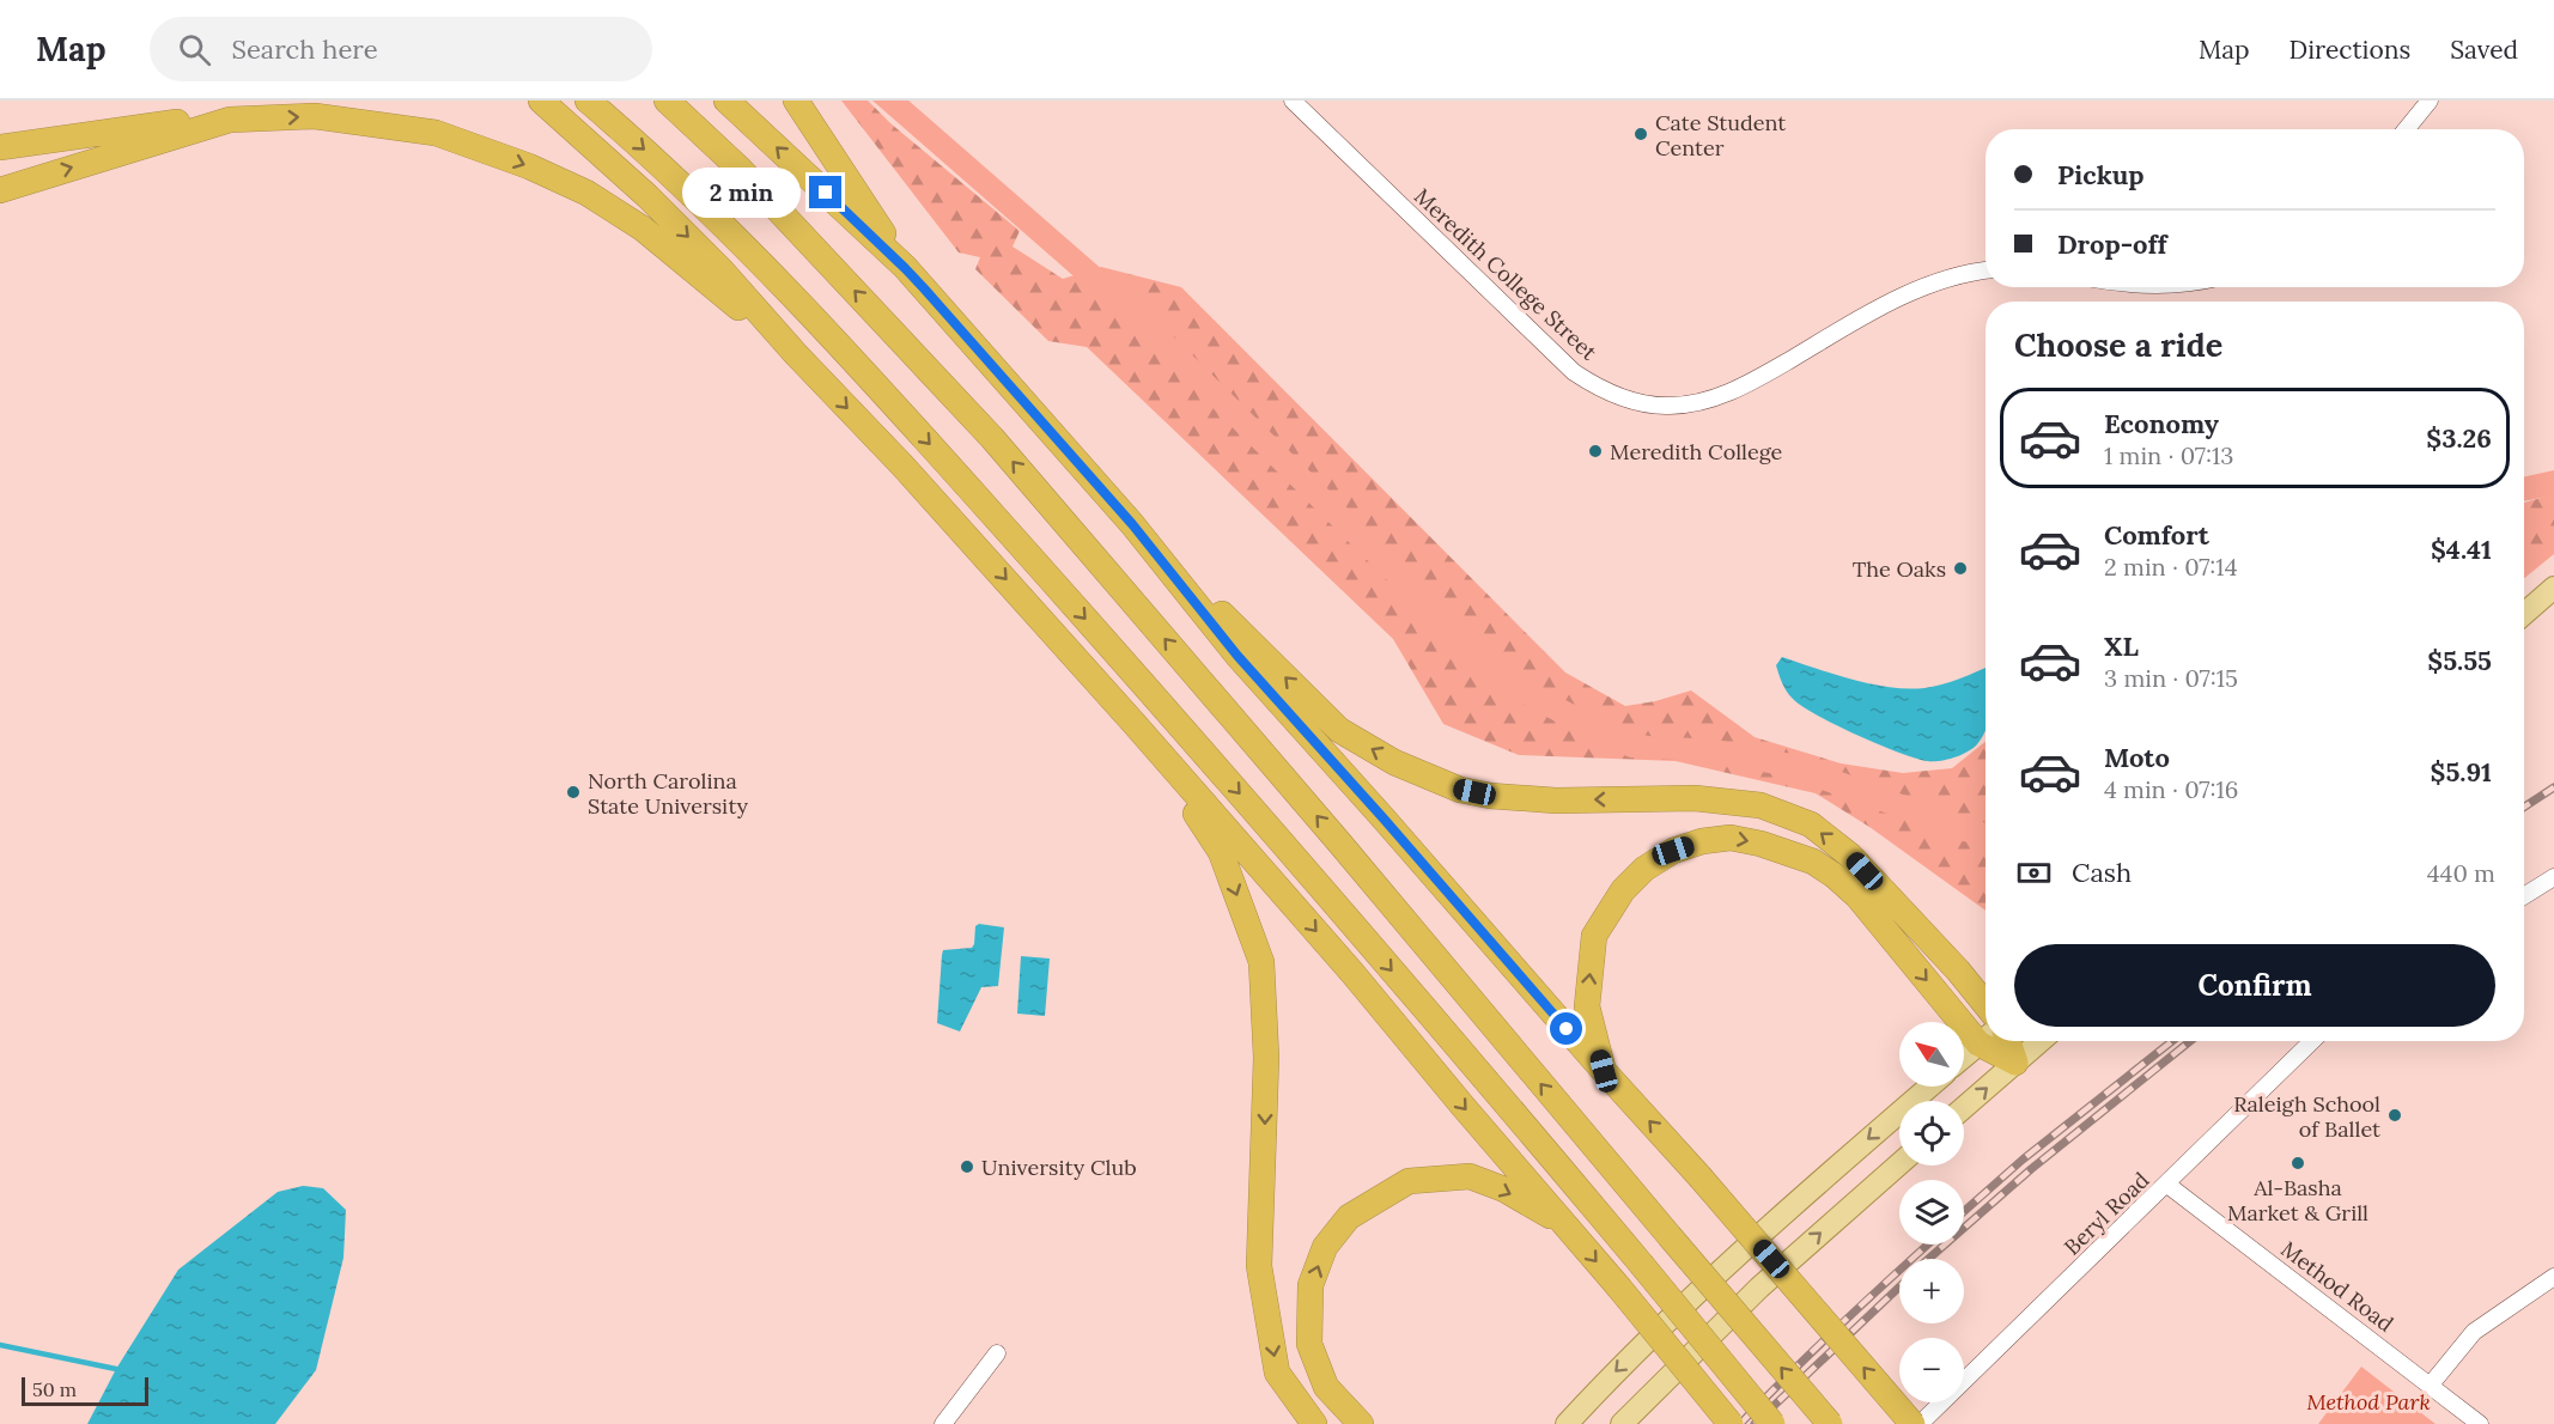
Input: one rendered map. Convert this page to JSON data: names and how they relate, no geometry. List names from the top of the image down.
{
  "streets": {
    "street": ["Meredith College Street", "Beryl Road", "Method Road"]
  },
  "crossings": [
    ["Beryl Road", "Method Road"]
  ],
  "parks": ["Method Park"],
  "places": [
    "Cate Student Center",
    "Meredith College",
    "The Oaks",
    "North Carolina State University",
    "Raleigh School of Ballet",
    "Al-Basha Market & Grill",
    "University Club"
  ],
  "scale_bar": "50 m",
  "north": "top left",
  "page": {
    "header": "Map",
    "search": "Search here",
    "nav": ["Map", "Directions", "Saved"],
    "banner": ["Pickup", "Drop-off"],
    "bubble": "2 min",
    "heading": "Choose a ride",
    "list": [
      {
        "name": "Economy",
        "note": "1 min · 07:13",
        "value": "$3.26"
      },
      {
        "name": "Comfort",
        "note": "2 min · 07:14",
        "value": "$4.41"
      },
      {
        "name": "XL",
        "note": "3 min · 07:15",
        "value": "$5.55"
      },
      {
        "name": "Moto",
        "note": "4 min · 07:16",
        "value": "$5.91"
      }
    ],
    "pay": ["Cash", "440 m"],
    "buttons": "Confirm",
    "map_buttons": ["+", "−"],
    "scale": "50 m"
  }
}
